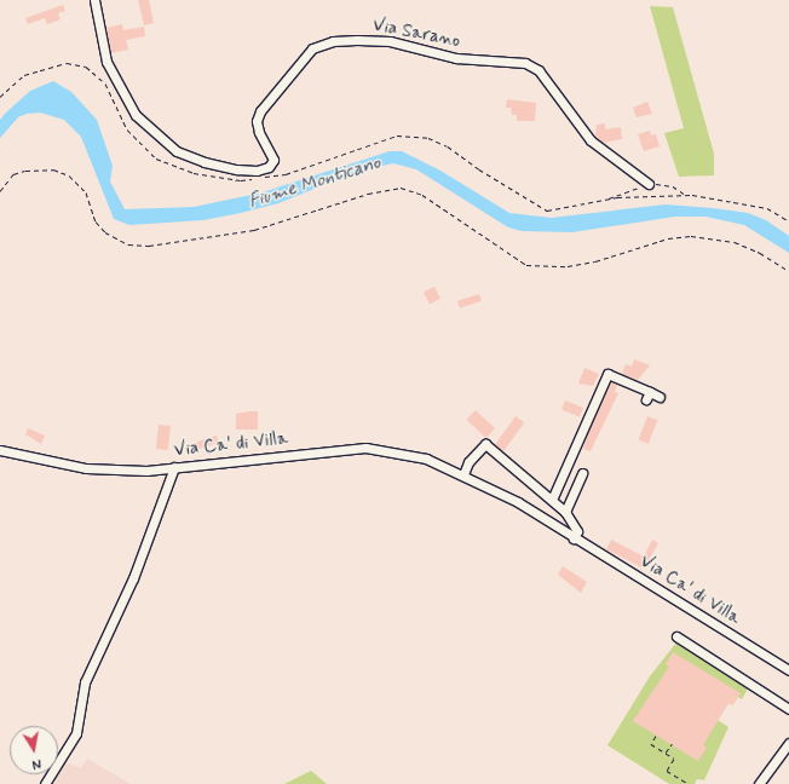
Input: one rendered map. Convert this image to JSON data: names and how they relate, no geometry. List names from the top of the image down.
{
  "streets": {
    "street": ["Via Sarano", "Via Ca' di Villa"]
  },
  "water": ["Fiume Monticano"],
  "north": "bottom"
}
